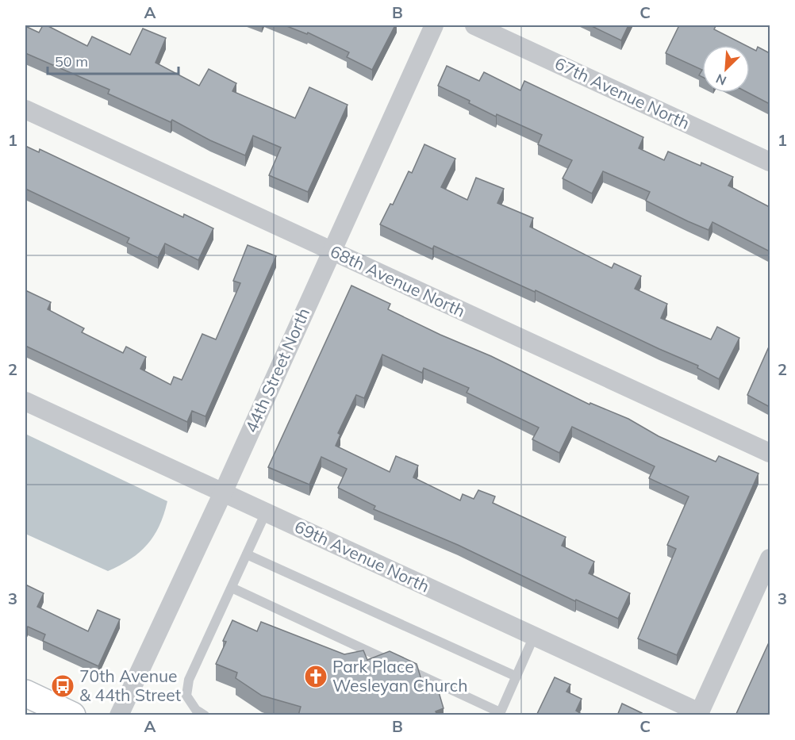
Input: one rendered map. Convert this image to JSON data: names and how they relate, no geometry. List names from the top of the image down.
{
  "streets": {
    "street": [
      "67th Avenue North",
      "68th Avenue North",
      "44th Street North",
      "69th Avenue North"
    ]
  },
  "crossings": [
    ["68th Avenue North", "44th Street North"],
    ["44th Street North", "69th Avenue North"]
  ],
  "places": {
    "church": ["Park Place Wesleyan Church"],
    "bus stop": ["70th Avenue & 44th Street"]
  },
  "scale_bar": "50 m",
  "north": "bottom left",
  "grid": {
    "columns": ["A", "B", "C"],
    "rows": ["1", "2", "3"]
  }
}
